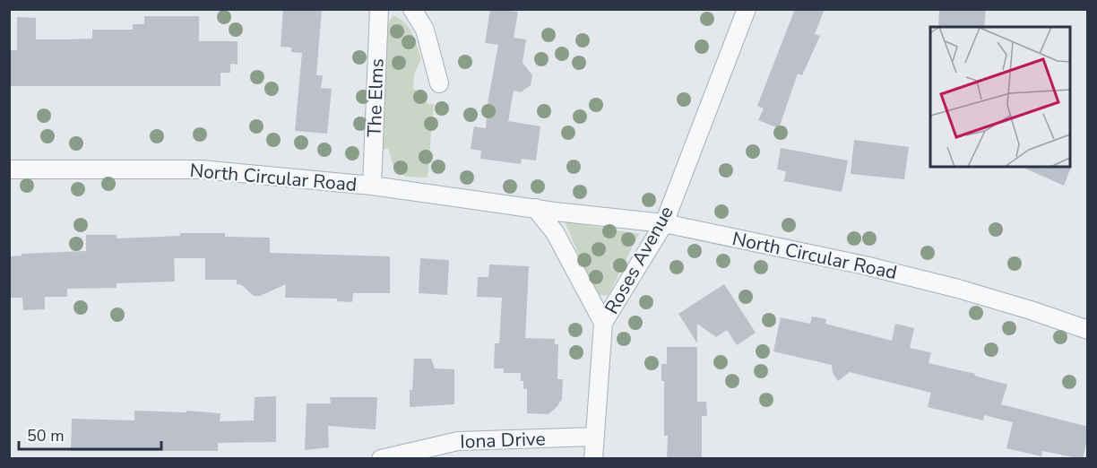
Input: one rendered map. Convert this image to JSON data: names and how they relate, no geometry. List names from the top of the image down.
{
  "streets": {
    "street": [
      "The Elms",
      "North Circular Road",
      "Roses Avenue",
      "Iona Drive"
    ]
  },
  "crossings": [
    ["The Elms", "North Circular Road"],
    ["North Circular Road", "Roses Avenue"],
    ["Roses Avenue", "Iona Drive"]
  ],
  "scale_bar": "50 m"
}
